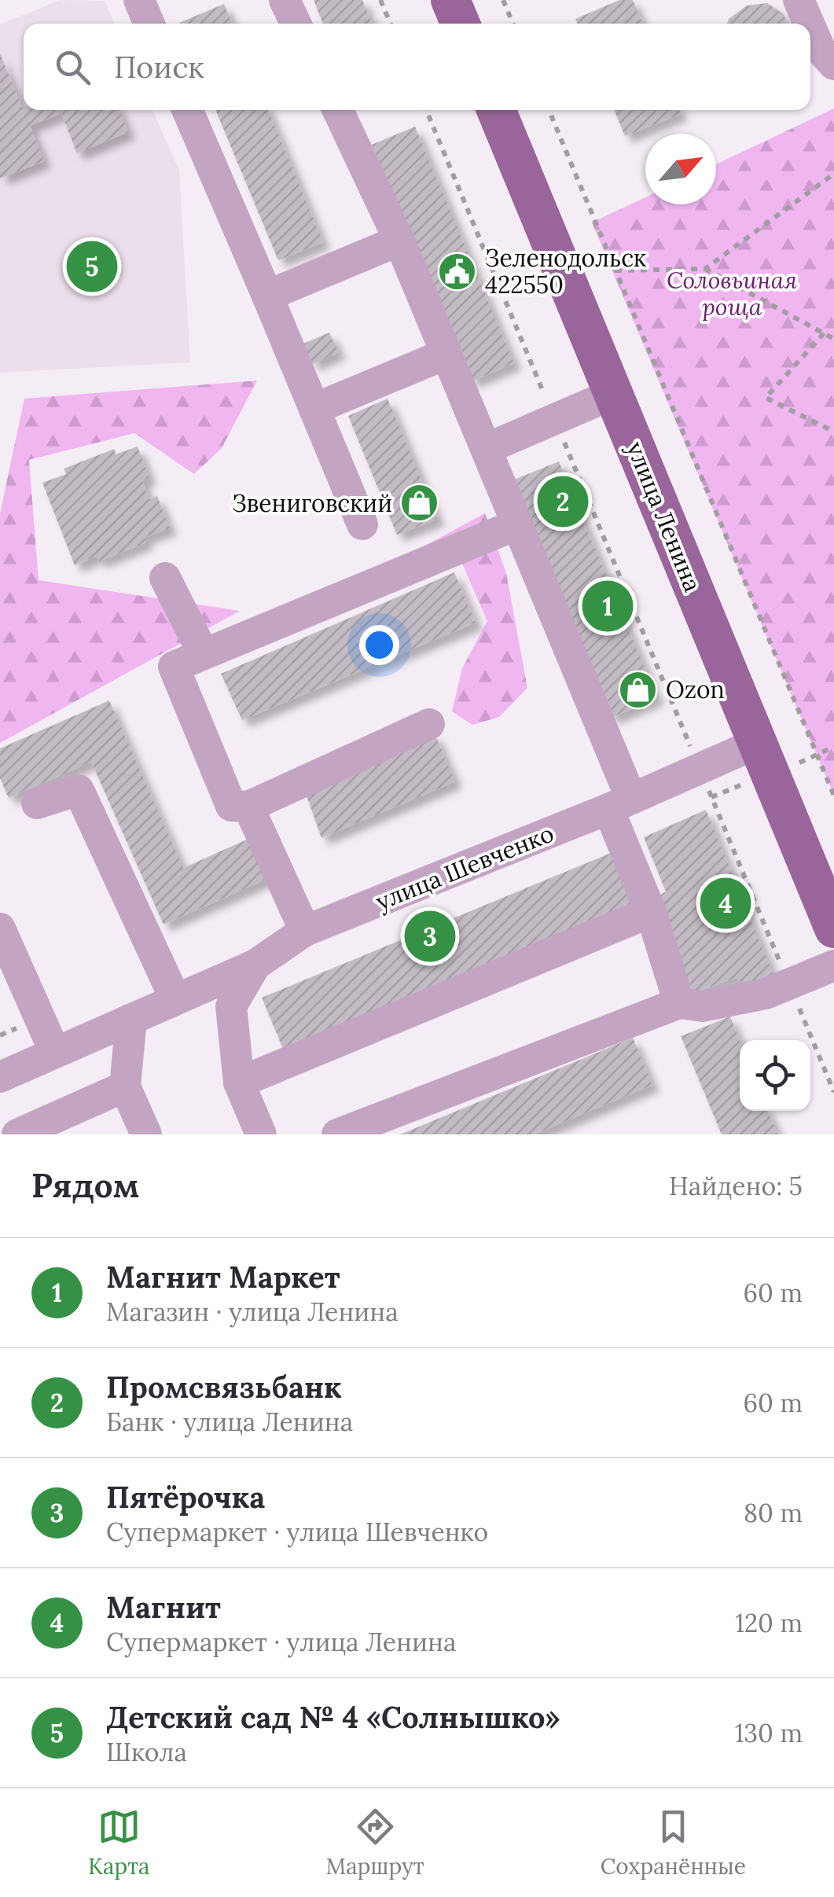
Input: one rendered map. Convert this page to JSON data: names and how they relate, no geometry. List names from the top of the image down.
{
  "streets": {
    "main road": ["улица Ленина"],
    "street": ["улица Шевченко"]
  },
  "crossings": [
    ["улица Ленина", "улица Шевченко"]
  ],
  "parks": ["Соловьиная роща"],
  "places": {
    "public building": ["Зеленодольск 422550"],
    "shop": ["Звениговский", "Ozon"]
  },
  "north": "top right",
  "page": {
    "search": "Поиск",
    "pins": [
      "5",
      "2",
      "1",
      "4",
      "3"
    ],
    "heading": ["Рядом", "Найдено: 5"],
    "list": [
      {
        "mark": "1",
        "name": "Магнит Маркет",
        "note": "Магазин · улица Ленина",
        "value": "60 m"
      },
      {
        "mark": "2",
        "name": "Промсвязьбанк",
        "note": "Банк · улица Ленина",
        "value": "60 m"
      },
      {
        "mark": "3",
        "name": "Пятёрочка",
        "note": "Супермаркет · улица Шевченко",
        "value": "80 m"
      },
      {
        "mark": "4",
        "name": "Магнит",
        "note": "Супермаркет · улица Ленина",
        "value": "120 m"
      },
      {
        "mark": "5",
        "name": "Детский сад № 4 «Солнышко»",
        "note": "Школа",
        "value": "130 m"
      }
    ],
    "nav": ["Карта", "Маршрут", "Сохранённые"]
  }
}
